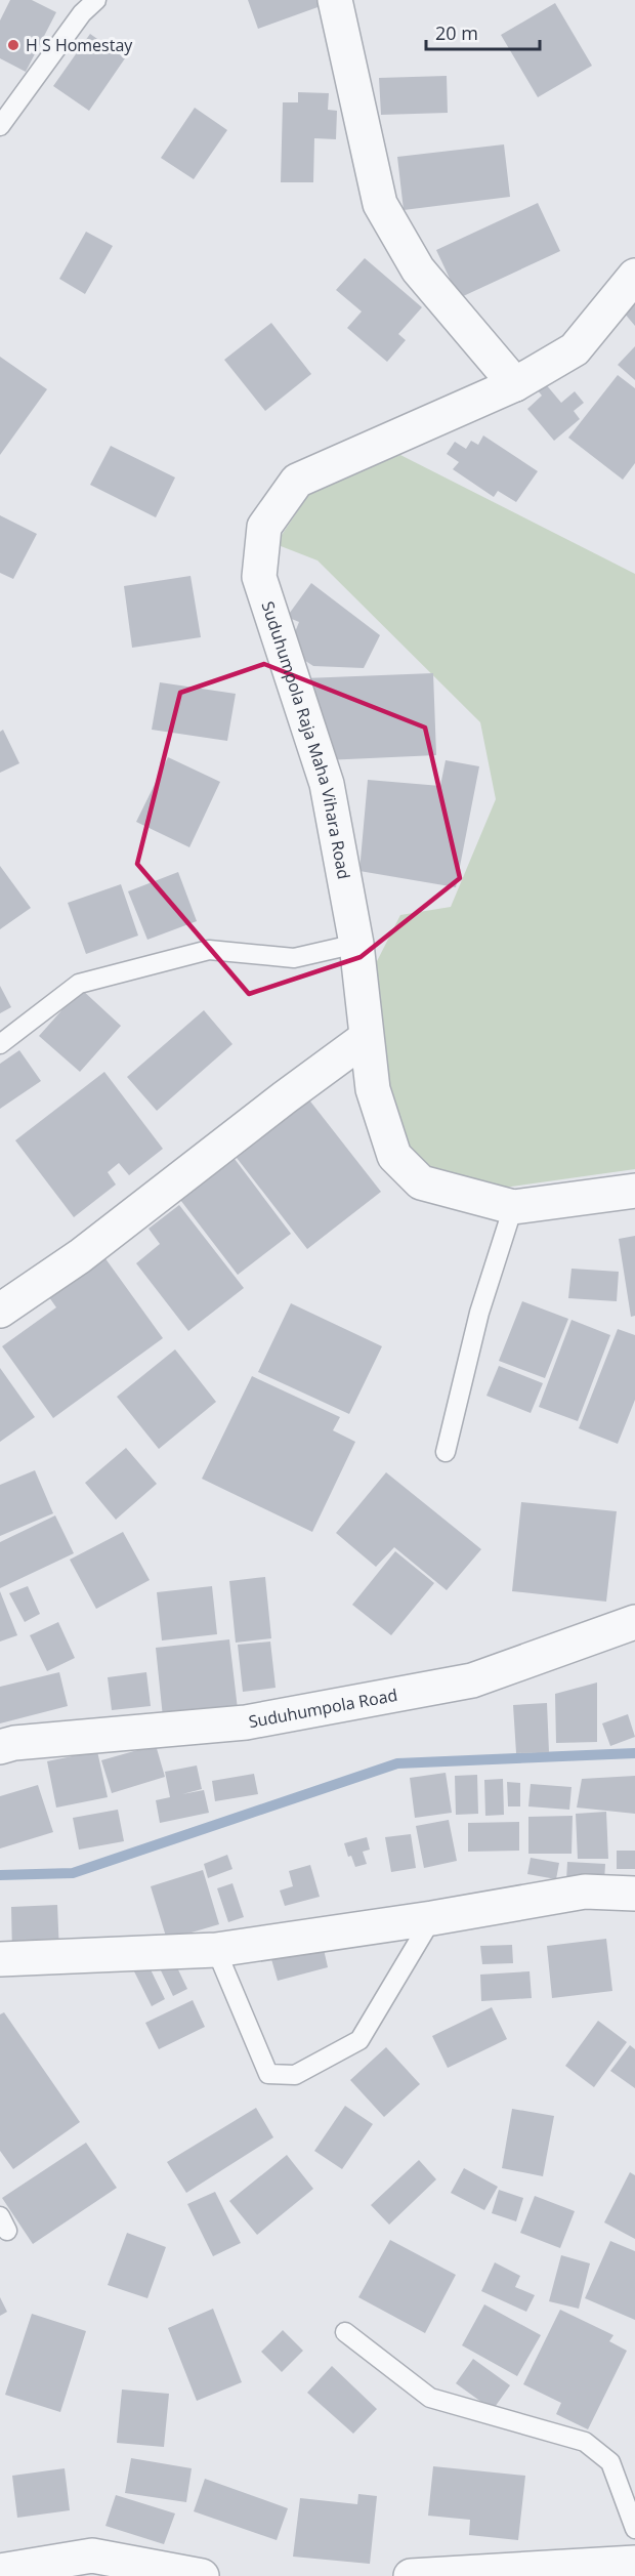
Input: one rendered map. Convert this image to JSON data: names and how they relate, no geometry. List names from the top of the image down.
{
  "streets": {
    "street": ["Suduhumpola Raja Maha Vihara Road", "Suduhumpola Road"]
  },
  "places": ["H S Homestay"],
  "scale_bar": "20 m"
}
